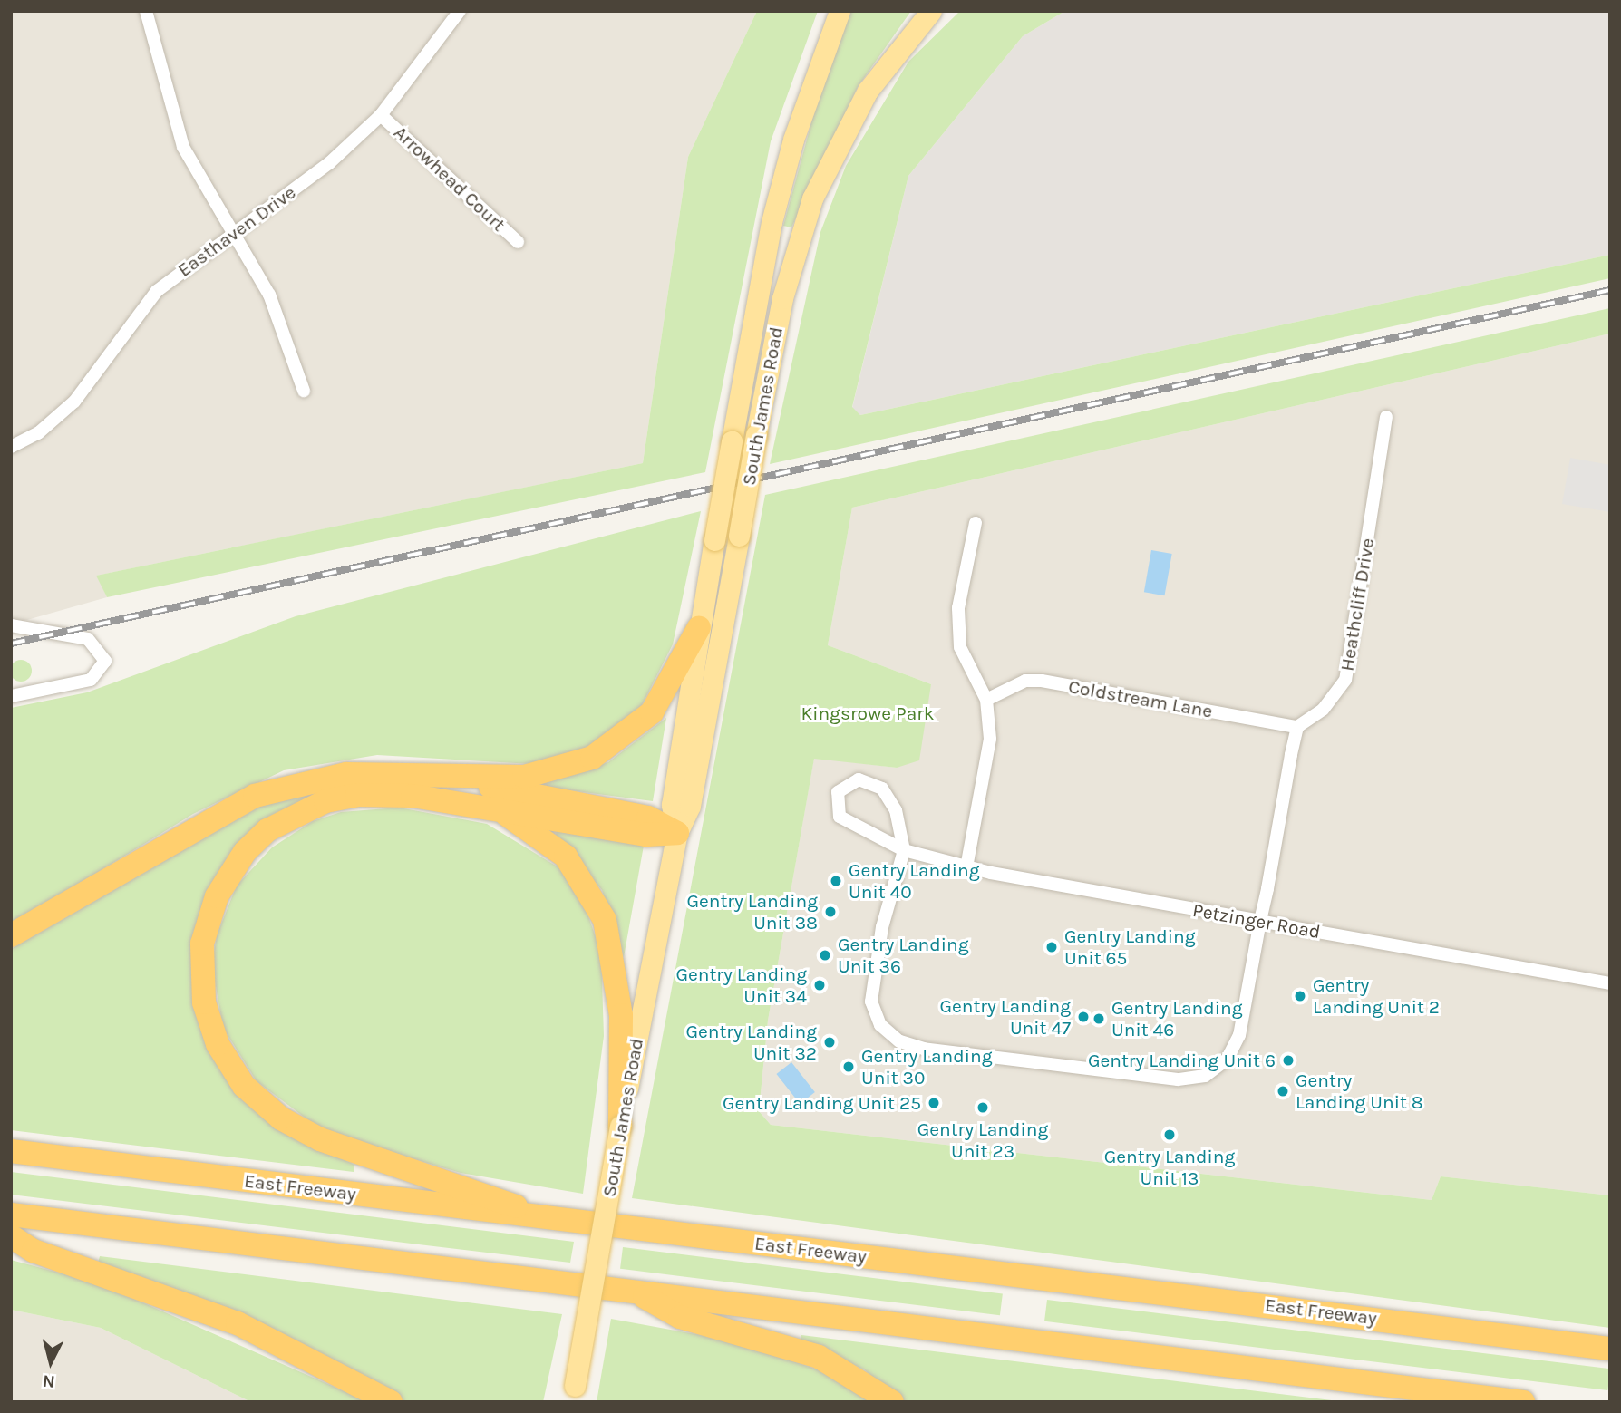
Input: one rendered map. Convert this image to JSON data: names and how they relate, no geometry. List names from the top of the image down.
{
  "streets": {
    "highway": ["East Freeway"],
    "main road": ["South James Road"],
    "street": [
      "Arrowhead Court",
      "Easthaven Drive",
      "Heathcliff Drive",
      "Coldstream Lane",
      "Petzinger Road"
    ]
  },
  "crossings": [
    ["Arrowhead Court", "Easthaven Drive"],
    ["Heathcliff Drive", "Coldstream Lane"]
  ],
  "parks": ["Kingsrowe Park"],
  "places": [
    "Gentry Landing Unit 40",
    "Gentry Landing Unit 38",
    "Gentry Landing Unit 65",
    "Gentry Landing Unit 36",
    "Gentry Landing Unit 34",
    "Gentry Landing Unit 2",
    "Gentry Landing Unit 47",
    "Gentry Landing Unit 46",
    "Gentry Landing Unit 32",
    "Gentry Landing Unit 6",
    "Gentry Landing Unit 30",
    "Gentry Landing Unit 8",
    "Gentry Landing Unit 25",
    "Gentry Landing Unit 23",
    "Gentry Landing Unit 13"
  ],
  "north": "bottom"
}
